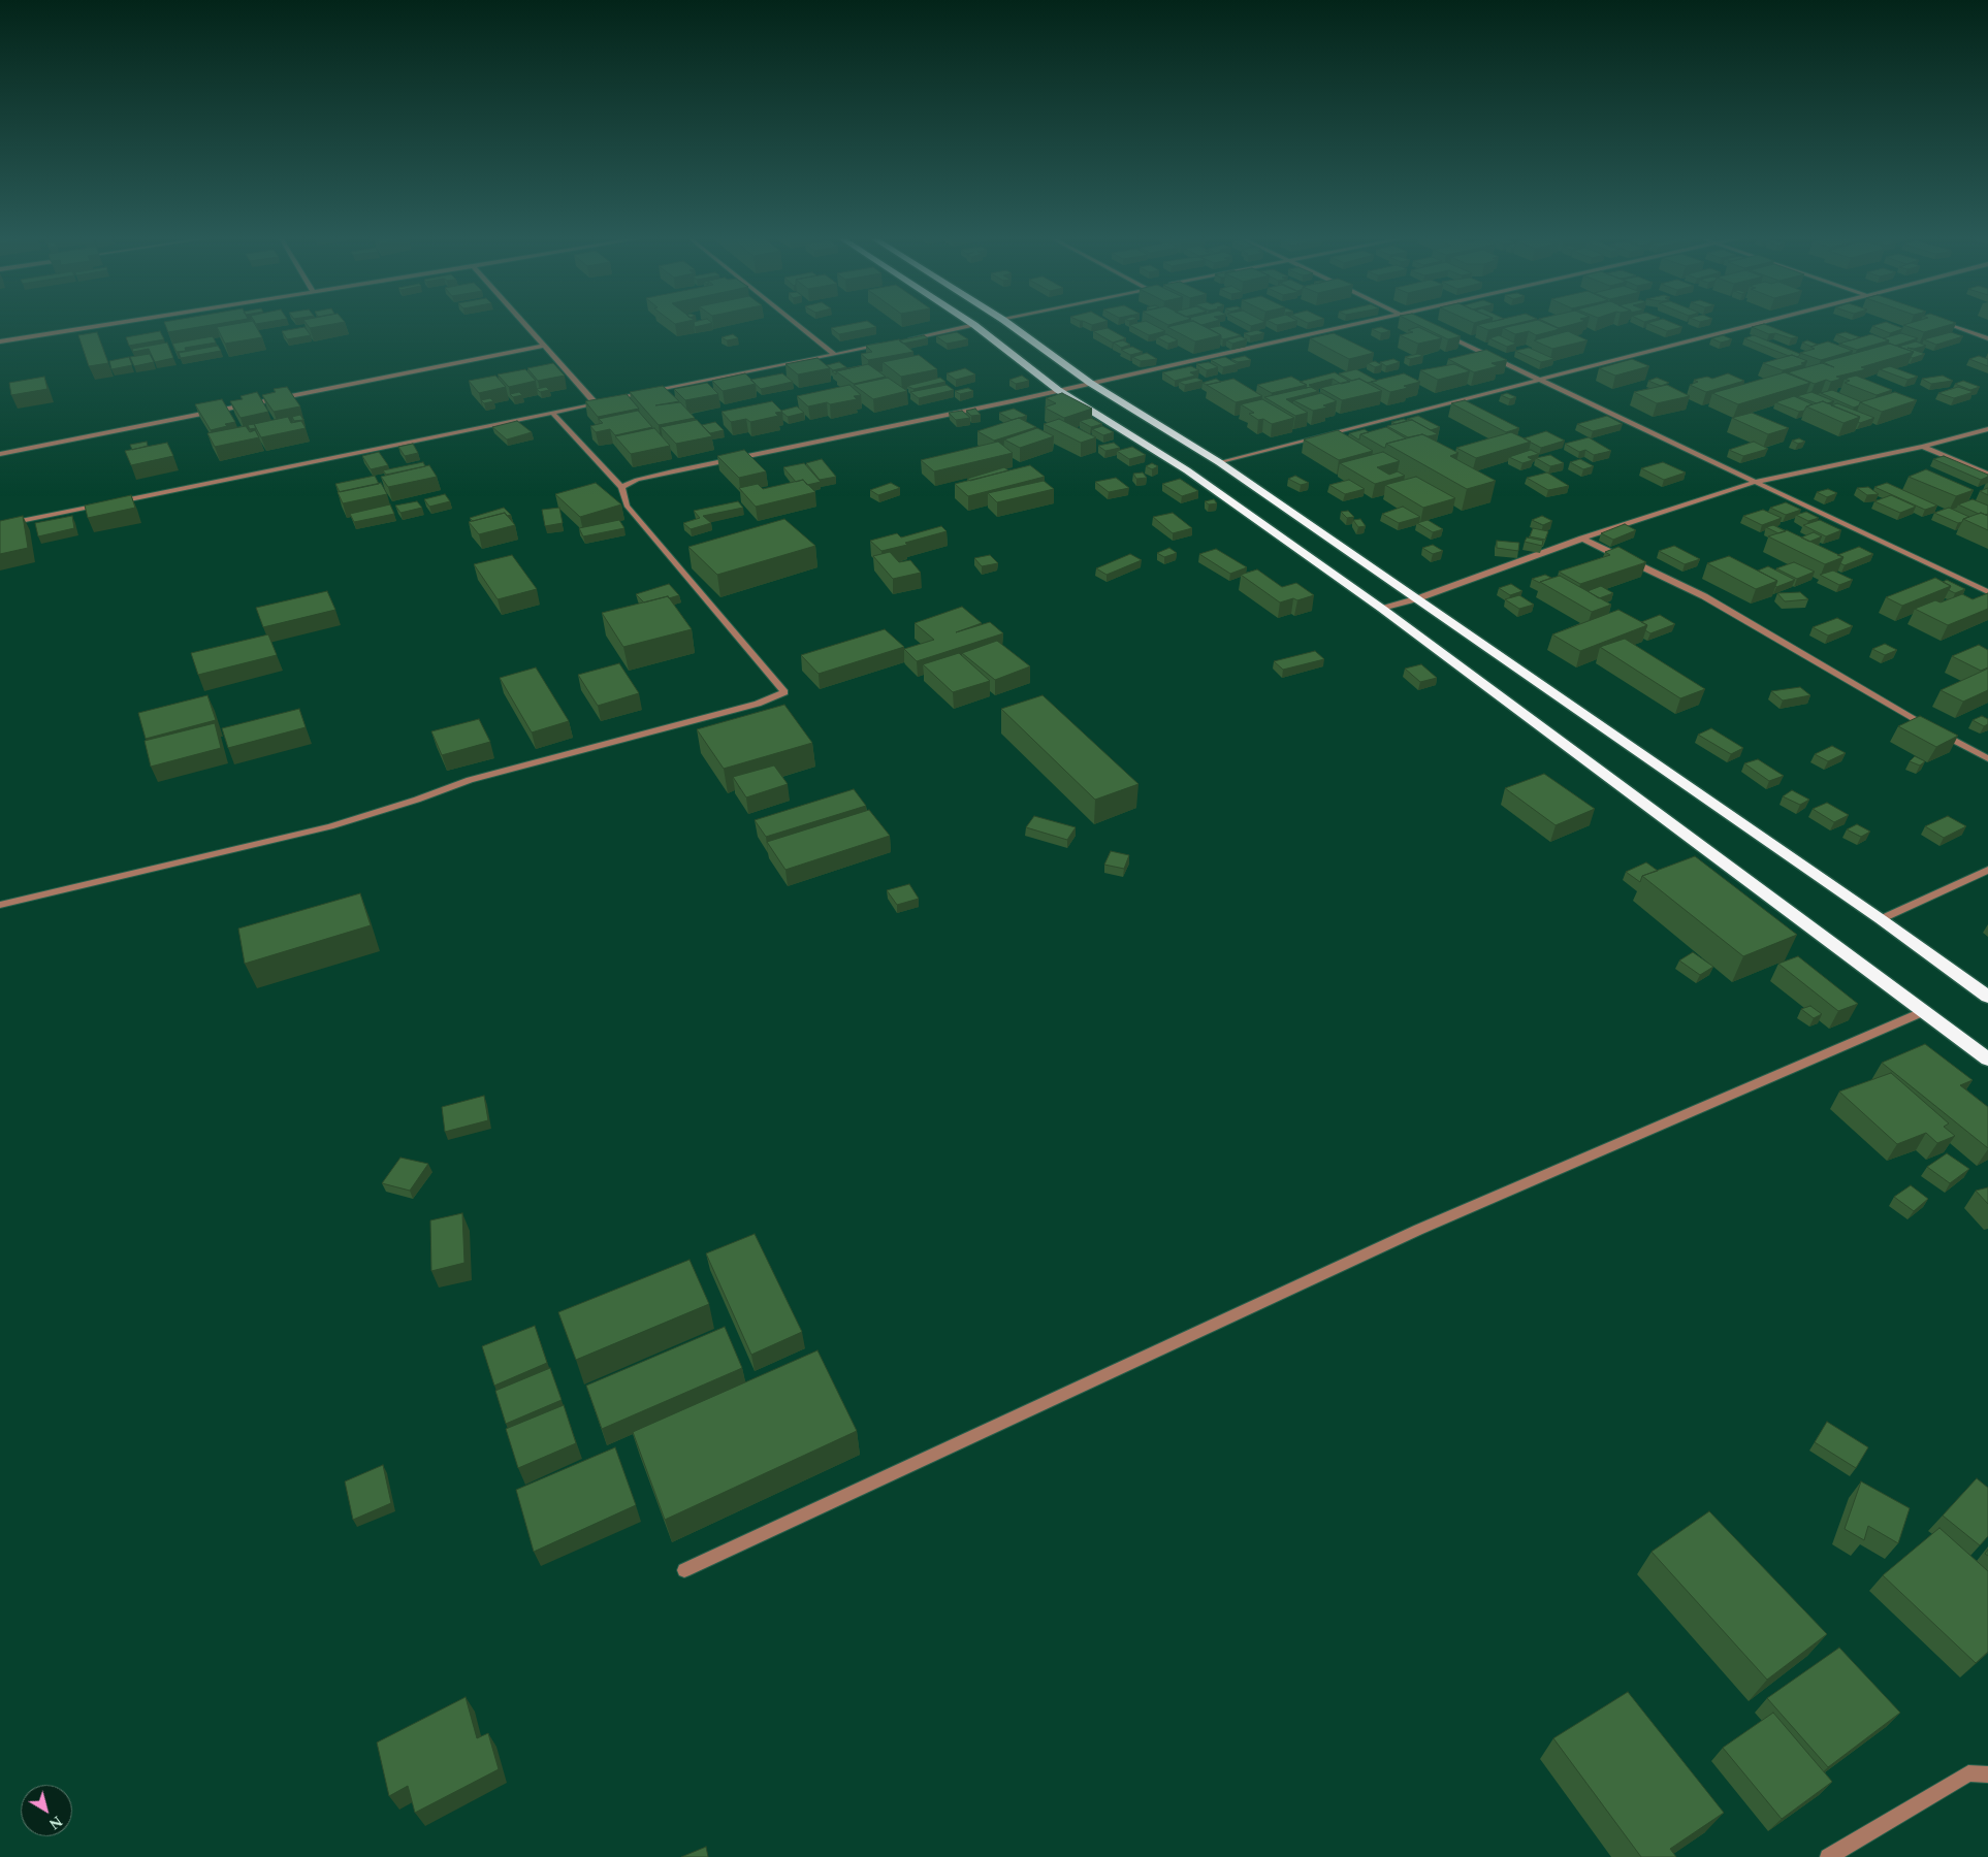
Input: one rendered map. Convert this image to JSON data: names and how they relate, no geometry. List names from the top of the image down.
{
  "north": "bottom right"
}
